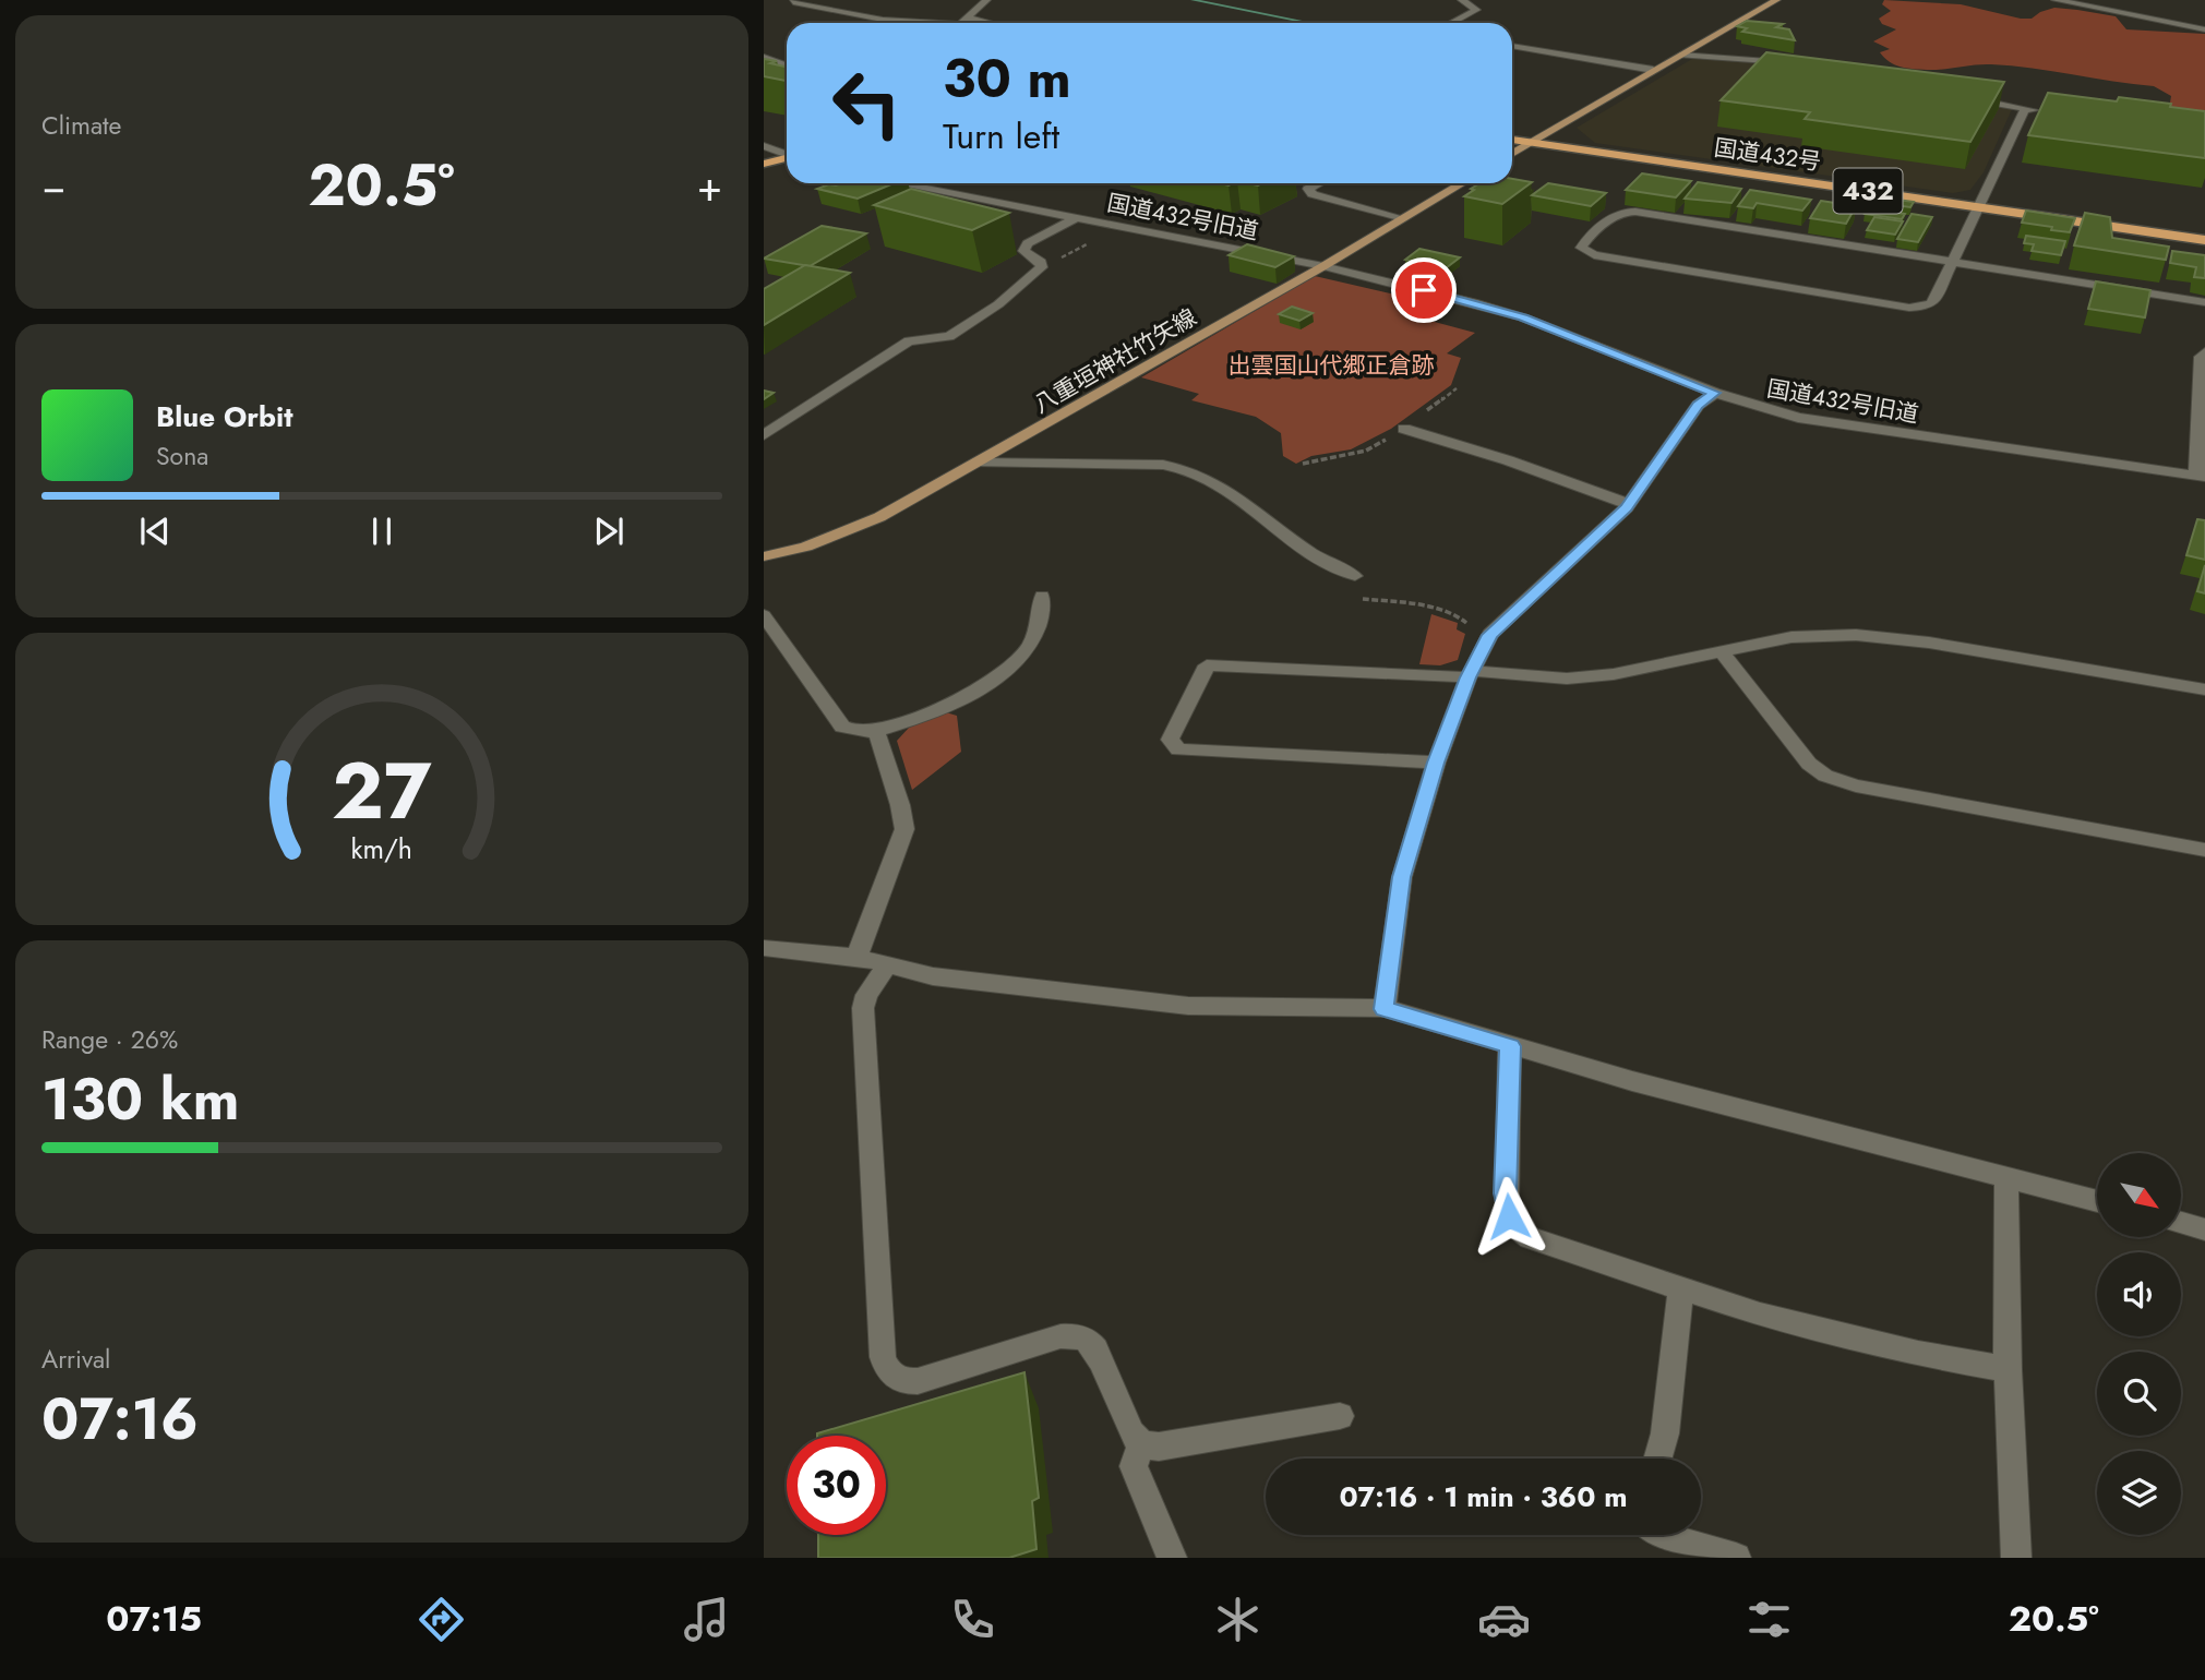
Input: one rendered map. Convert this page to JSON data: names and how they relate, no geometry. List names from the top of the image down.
{
  "streets": {
    "highway": ["国道432号", "432"],
    "main road": ["八重垣神社竹矢線"],
    "street": ["国道432号旧道"]
  },
  "crossings": [
    ["国道432号旧道", "八重垣神社竹矢線"]
  ],
  "parks": ["出雲国山代郷正倉跡"],
  "north": "bottom right",
  "page": {
    "tile": [
      "Climate",
      ["Range · 26%", "130 km"],
      ["Arrival", "07:16"]
    ],
    "turn": ["30 m", "Turn left"],
    "heat": ["−", "20.5°", "+"],
    "song": ["Blue Orbit", "Sona"],
    "limit": "30",
    "trip": "07:16 · 1 min · 360 m",
    "tabs": ["07:15", "20.5°"],
    "gauge": ["27", "km/h"]
  }
}
